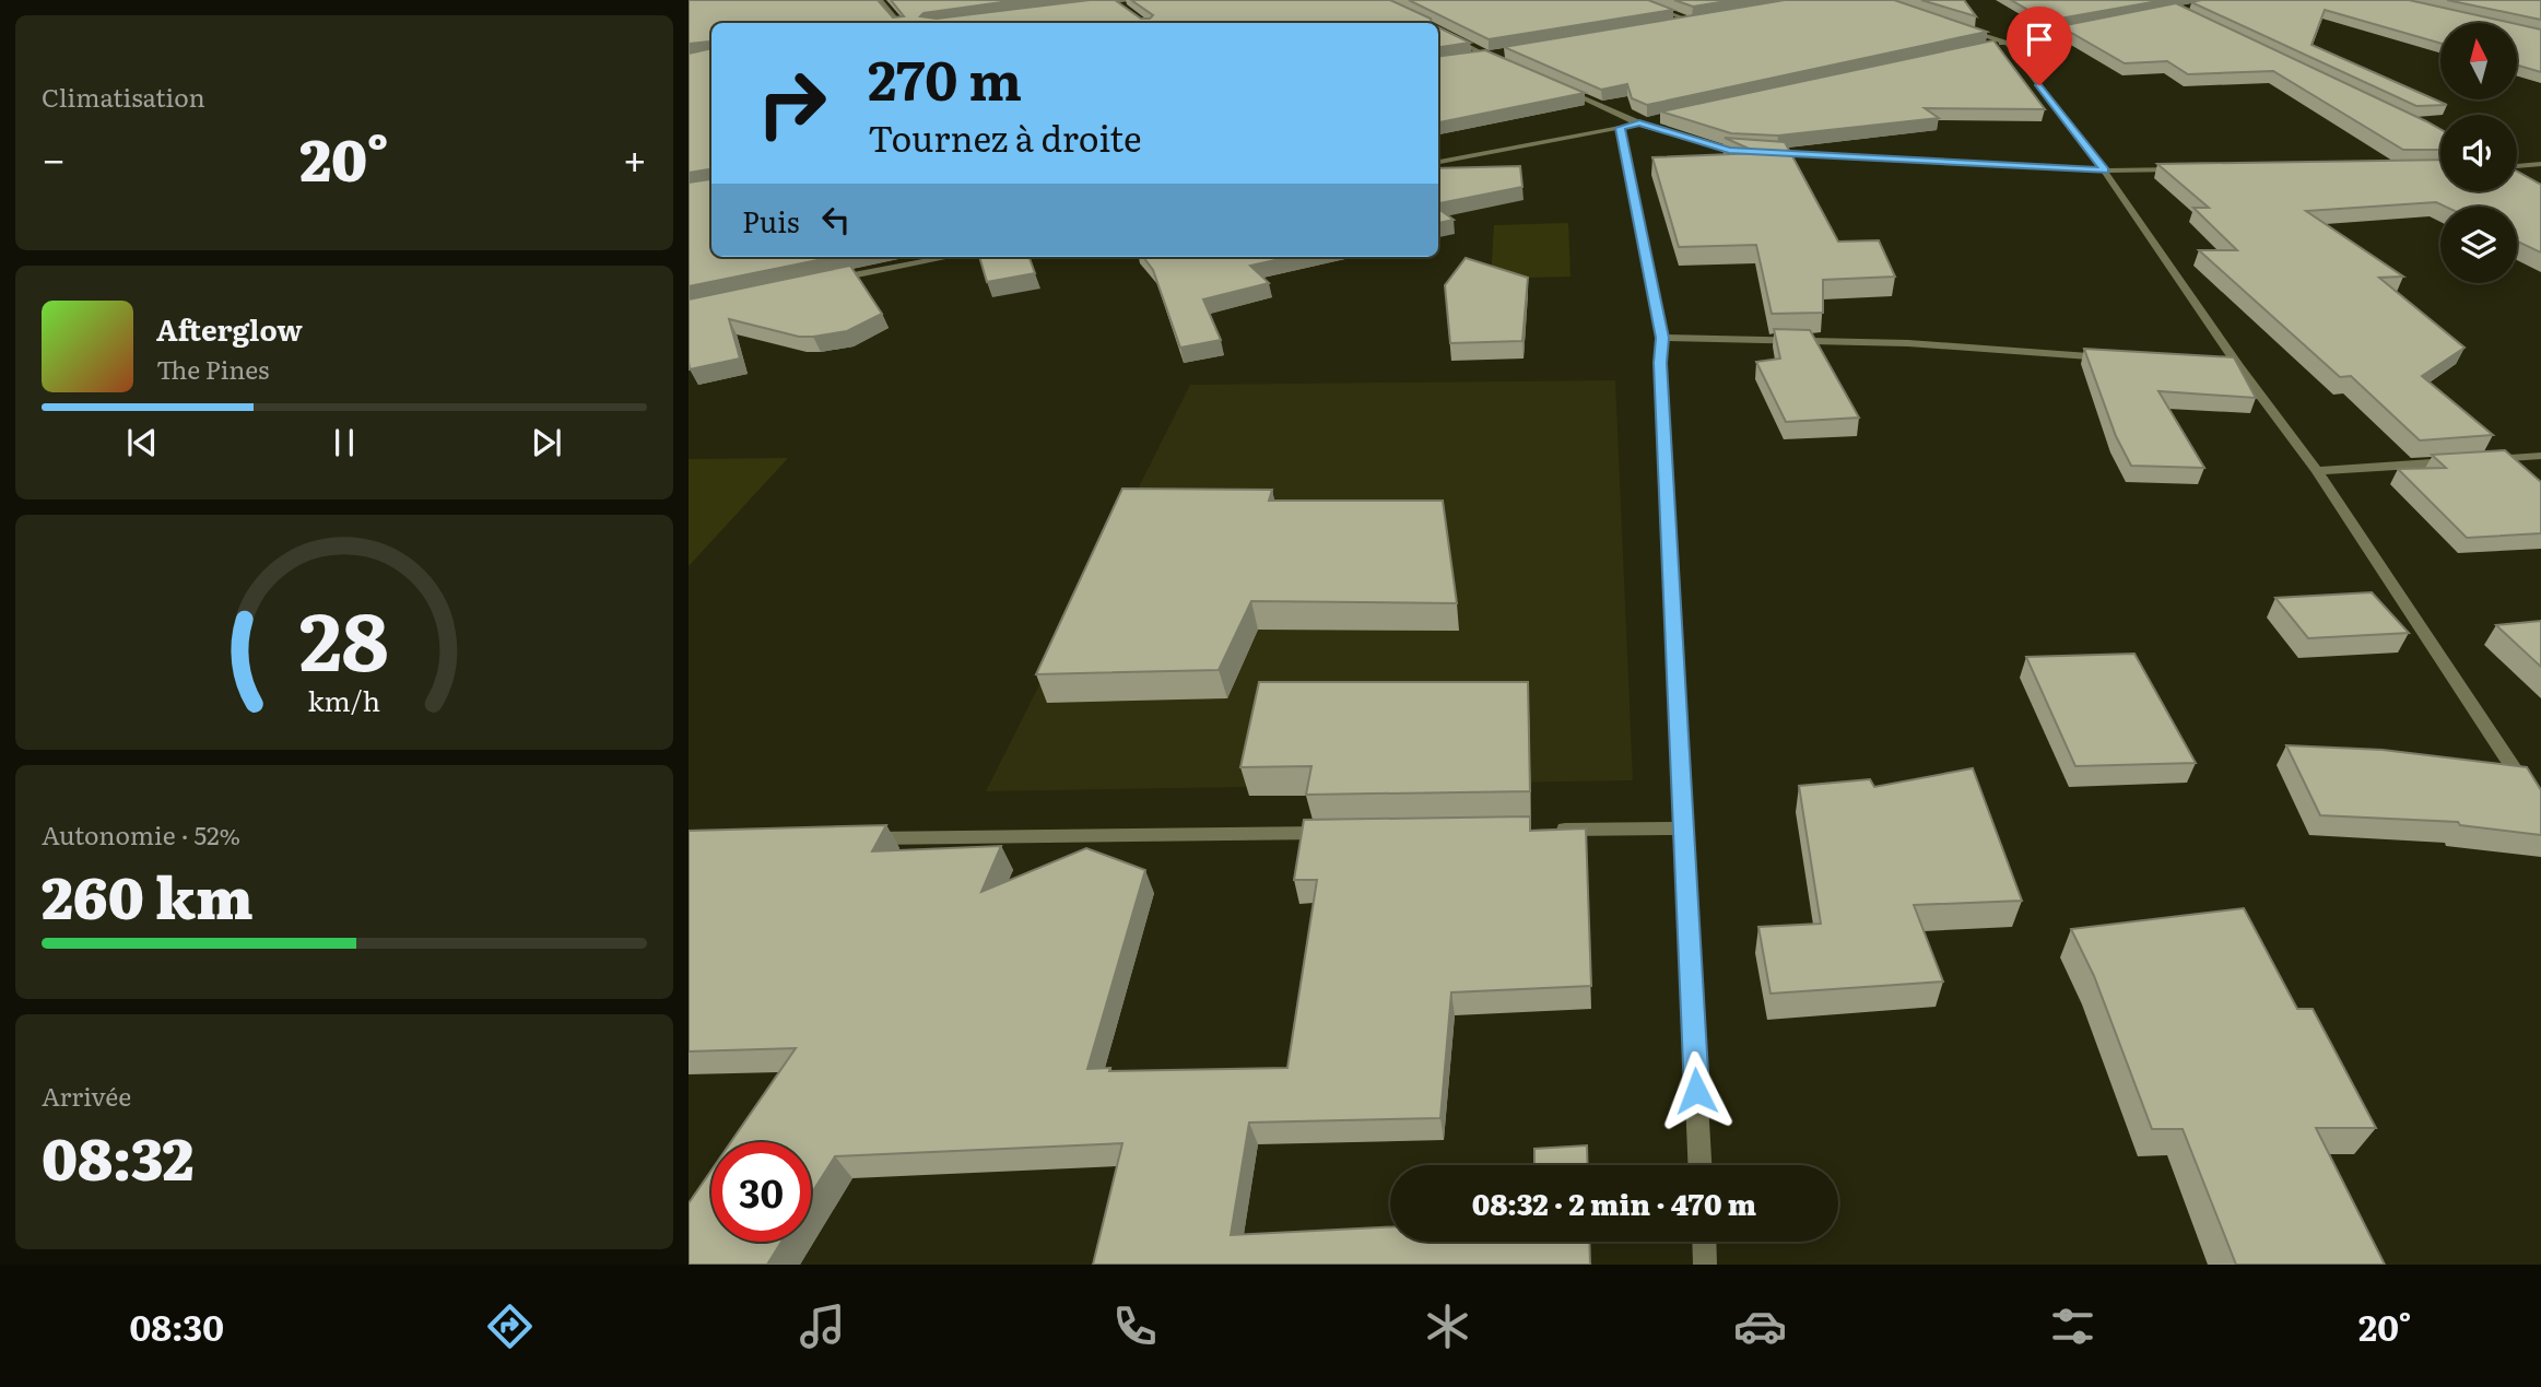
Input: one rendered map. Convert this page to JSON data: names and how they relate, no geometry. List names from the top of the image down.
{
  "north": "top",
  "page": {
    "tile": [
      "Climatisation",
      ["Autonomie · 52%", "260 km"],
      ["Arrivée", "08:32"]
    ],
    "turn": ["270 m", "Tournez à droite"],
    "heat": ["−", "20°", "+"],
    "then": "Puis",
    "song": ["Afterglow", "The Pines"],
    "limit": "30",
    "trip": "08:32 · 2 min · 470 m",
    "tabs": ["08:30", "20°"],
    "gauge": ["28", "km/h"]
  }
}
